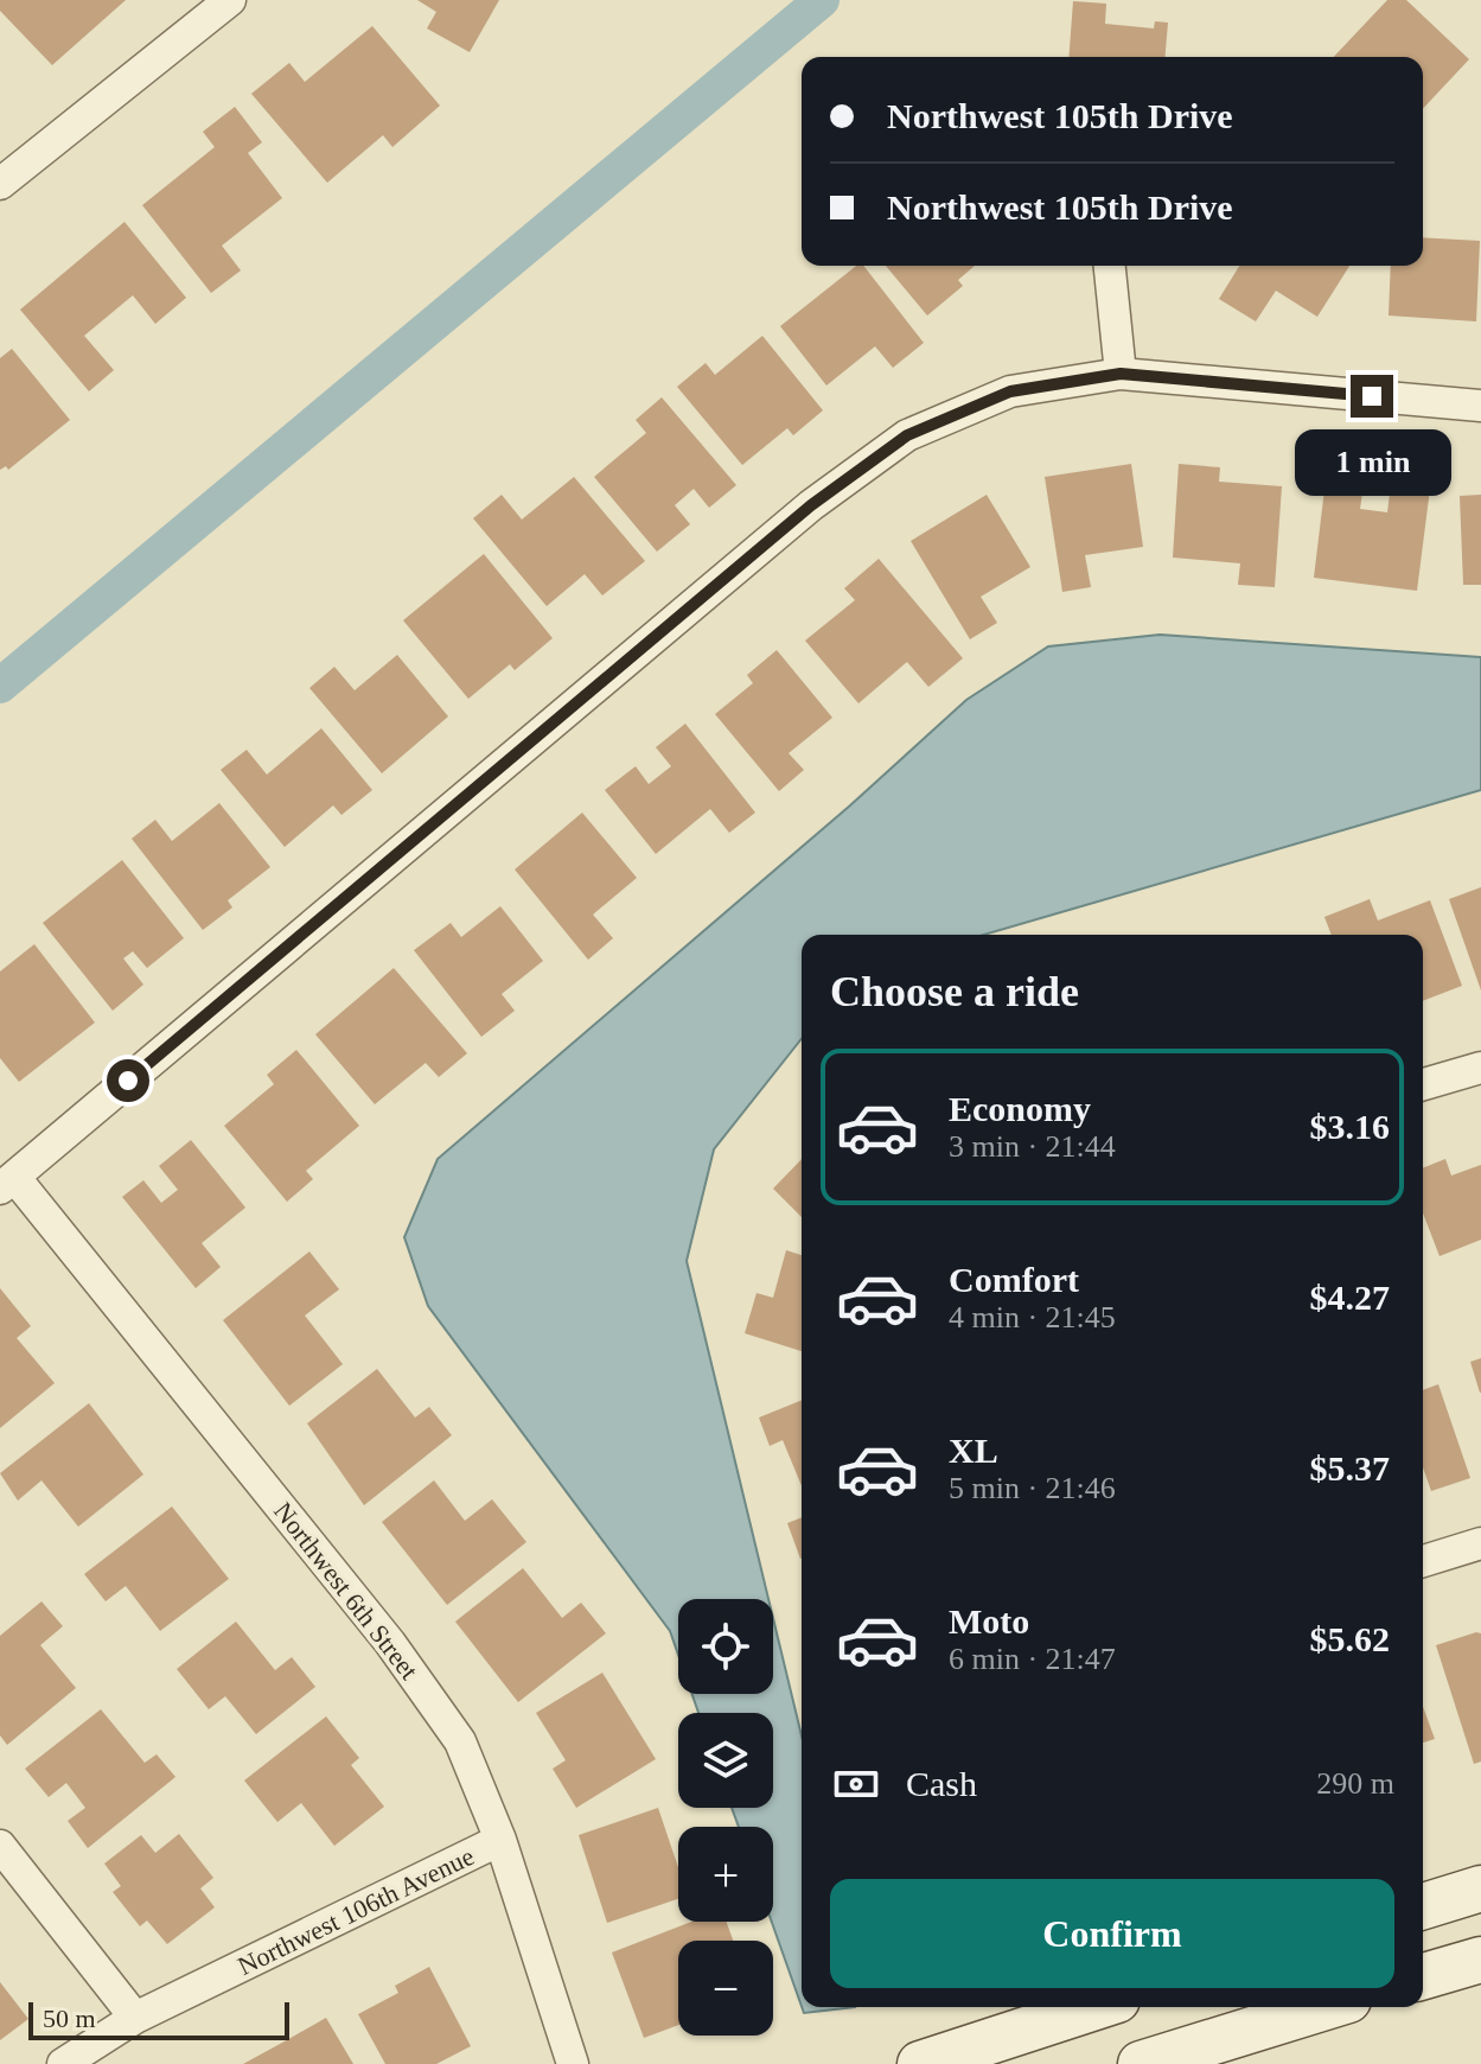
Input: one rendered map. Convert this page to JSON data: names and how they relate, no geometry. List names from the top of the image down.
{
  "streets": {
    "street": ["Northwest 6th Street", "Northwest 106th Avenue"]
  },
  "crossings": [
    ["Northwest 6th Street", "Northwest 106th Avenue"]
  ],
  "scale_bar": "50 m",
  "page": {
    "banner": ["Northwest 105th Drive", "Northwest 105th Drive"],
    "bubble": "1 min",
    "heading": "Choose a ride",
    "list": [
      {
        "name": "Economy",
        "note": "3 min · 21:44",
        "value": "$3.16"
      },
      {
        "name": "Comfort",
        "note": "4 min · 21:45",
        "value": "$4.27"
      },
      {
        "name": "XL",
        "note": "5 min · 21:46",
        "value": "$5.37"
      },
      {
        "name": "Moto",
        "note": "6 min · 21:47",
        "value": "$5.62"
      }
    ],
    "map_buttons": ["+", "−"],
    "pay": ["Cash", "290 m"],
    "buttons": "Confirm",
    "scale": "50 m"
  }
}
